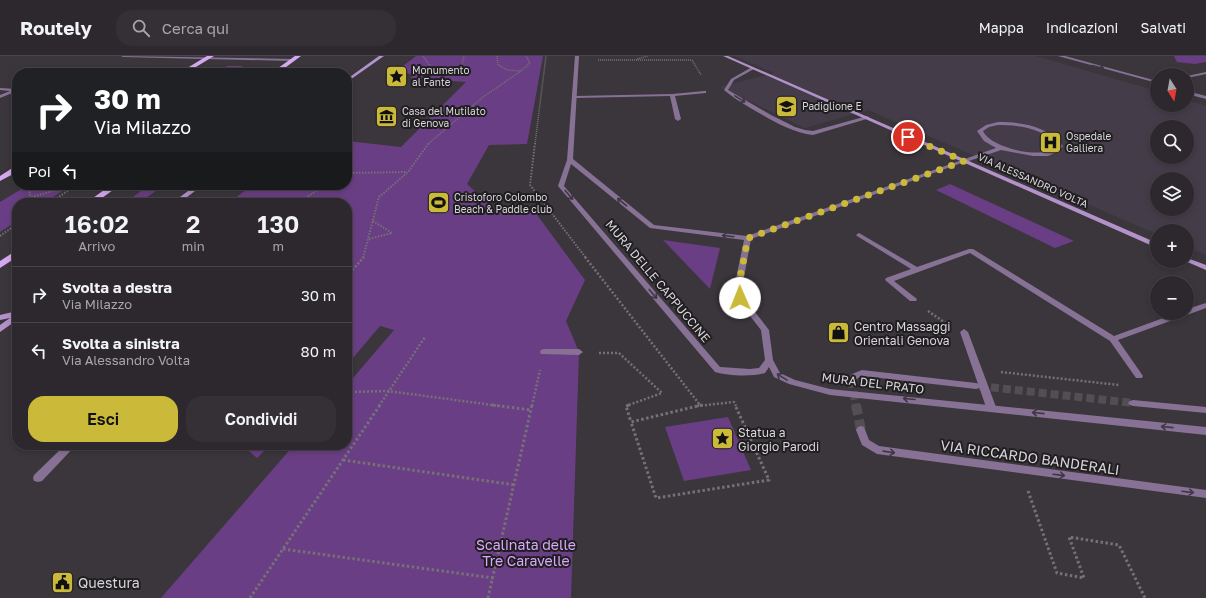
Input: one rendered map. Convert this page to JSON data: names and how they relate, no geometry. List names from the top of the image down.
{
  "streets": {
    "street": [
      "VIA ALESSANDRO VOLTA",
      "MURA DELLE CAPPUCCINE",
      "MURA DEL PRATO",
      "VIA RICCARDO BANDERALI"
    ]
  },
  "crossings": [
    ["MURA DELLE CAPPUCCINE", "MURA DEL PRATO"]
  ],
  "one_way": ["VIA RICCARDO BANDERALI"],
  "parks": ["Scalinata delle Tre Caravelle"],
  "places": {
    "place": ["Monumento al Fante", "Statua a Giorgio Parodi"],
    "school or university": ["Padiglione E"],
    "museum": ["Casa del Mutilato di Genova"],
    "hospital": ["Ospedale Galliera"],
    "sports": ["Cristoforo Colombo Beach & Paddle club"],
    "shop": ["Centro Massaggi Orientali Genova"],
    "public building": ["Questura"]
  },
  "north": "bottom",
  "page": {
    "header": "Routely",
    "search": "Cerca qui",
    "nav": ["Mappa", "Indicazioni", "Salvati"],
    "map_buttons": ["+", "−"],
    "turn": ["30 m", "Via Milazzo"],
    "then": "Poi",
    "eta": [
      "16:02",
      "Arrivo",
      "2",
      "min",
      "130",
      "m"
    ],
    "list": [
      {
        "name": "Svolta a destra",
        "note": "Via Milazzo",
        "value": "30 m"
      },
      {
        "name": "Svolta a sinistra",
        "note": "Via Alessandro Volta",
        "value": "80 m"
      }
    ],
    "buttons": ["Esci", "Condividi"]
  }
}
